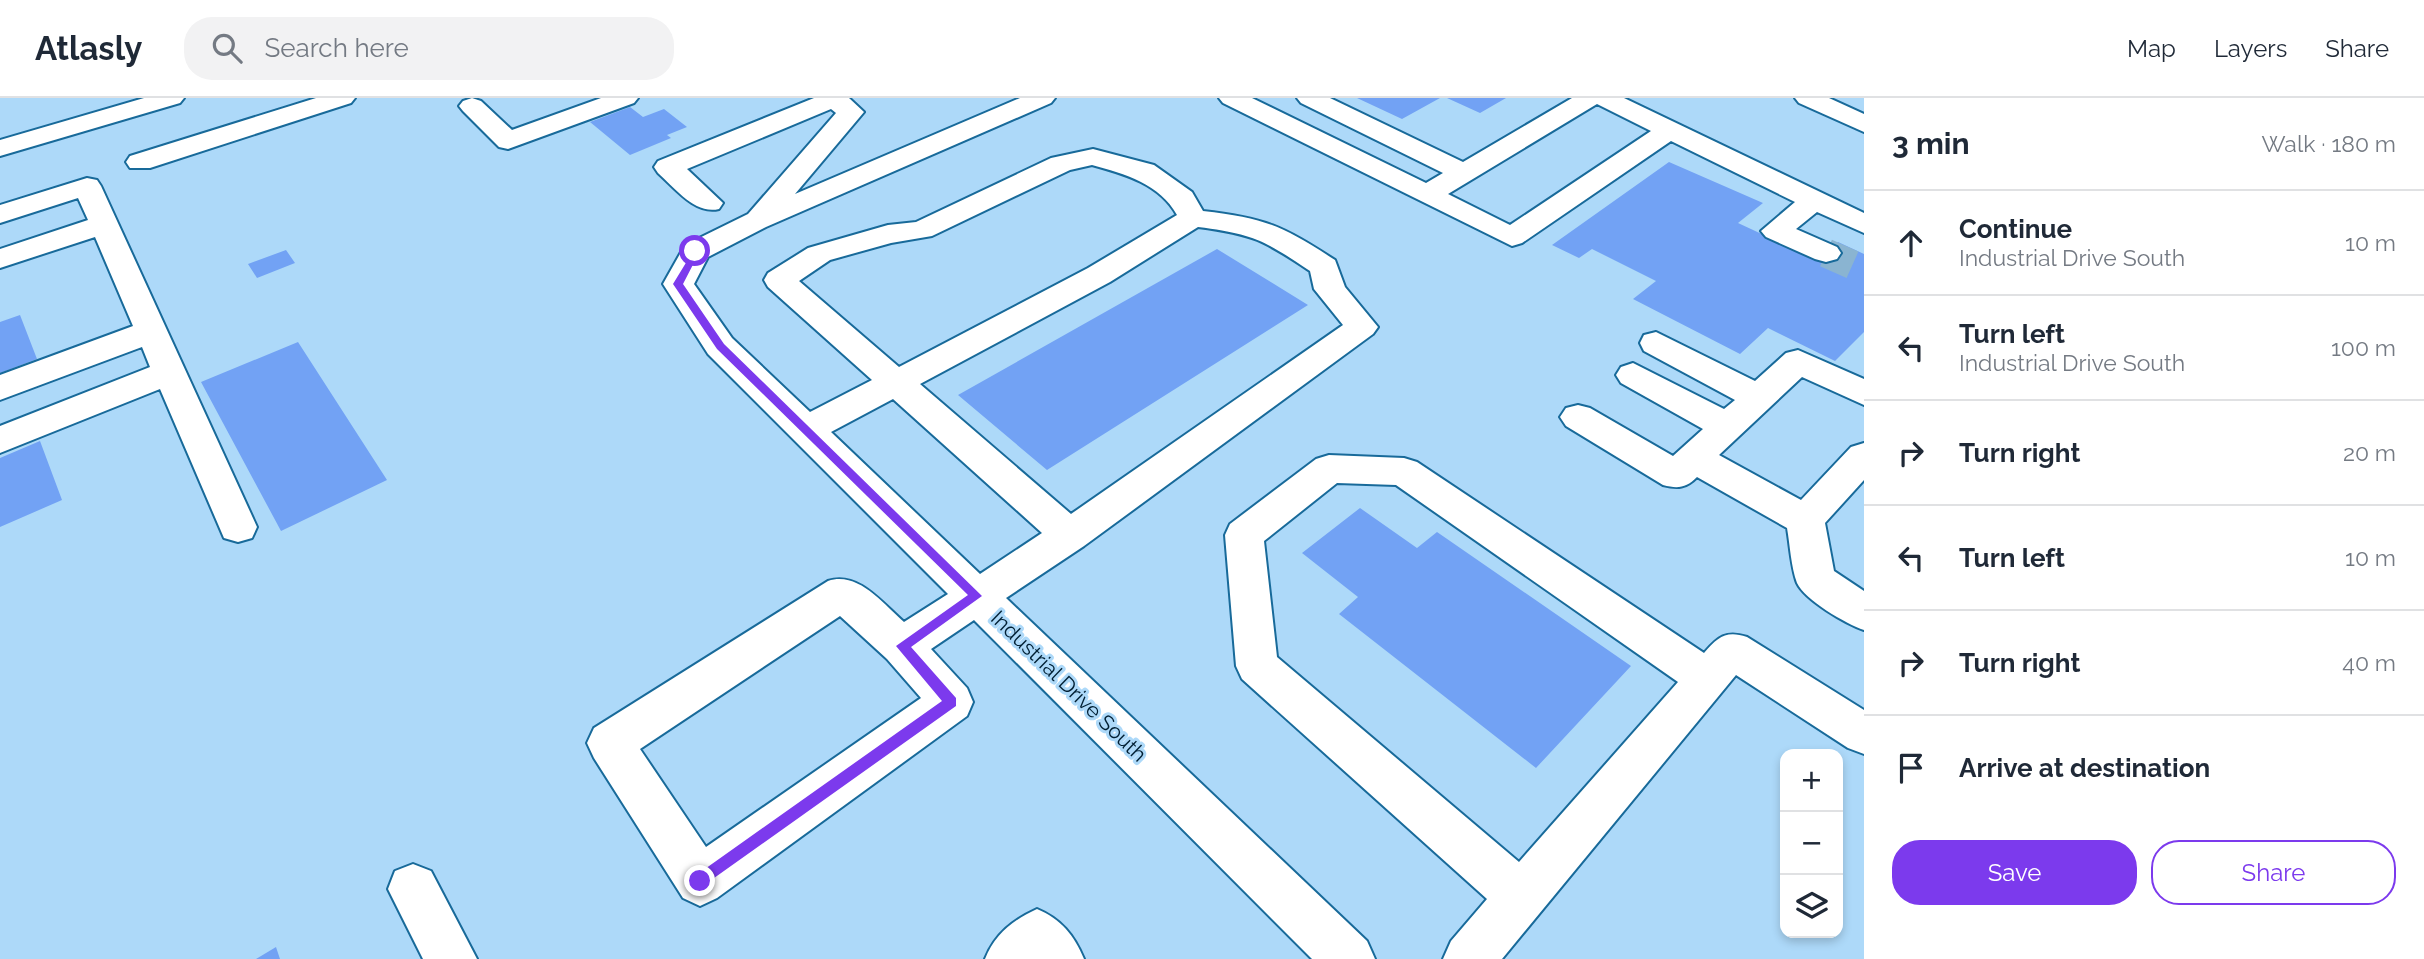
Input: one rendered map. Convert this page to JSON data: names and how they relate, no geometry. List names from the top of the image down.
{
  "streets": {
    "main road": ["Industrial Drive South"]
  },
  "page": {
    "header": "Atlasly",
    "search": "Search here",
    "nav": ["Map", "Layers", "Share"],
    "heading": ["3 min", "Walk · 180 m"],
    "list": [
      ["Continue", "Industrial Drive South", "10 m"],
      ["Turn left", "Industrial Drive South", "100 m"],
      ["Turn right", "20 m"],
      ["Turn left", "10 m"],
      ["Turn right", "40 m"],
      "Arrive at destination"
    ],
    "map_buttons": ["+", "−"],
    "buttons": ["Save", "Share"]
  }
}
